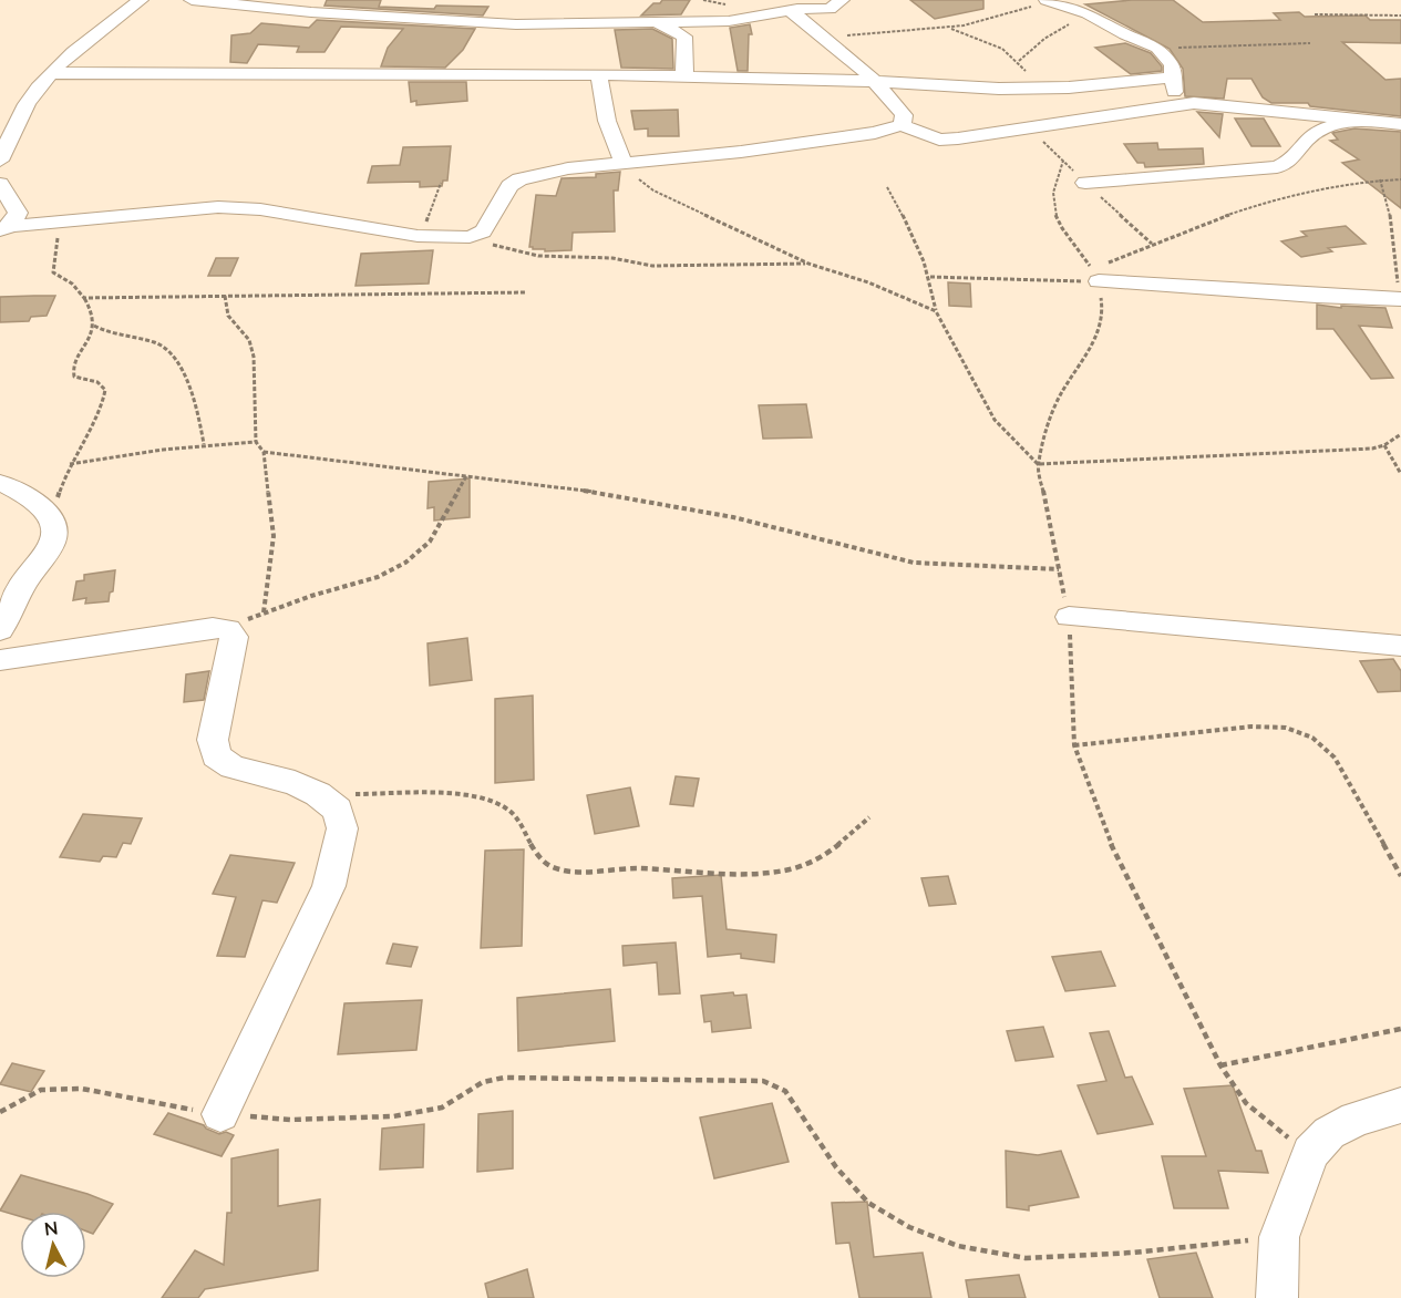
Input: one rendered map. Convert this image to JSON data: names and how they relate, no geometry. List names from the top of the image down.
{
  "north": "top"
}
